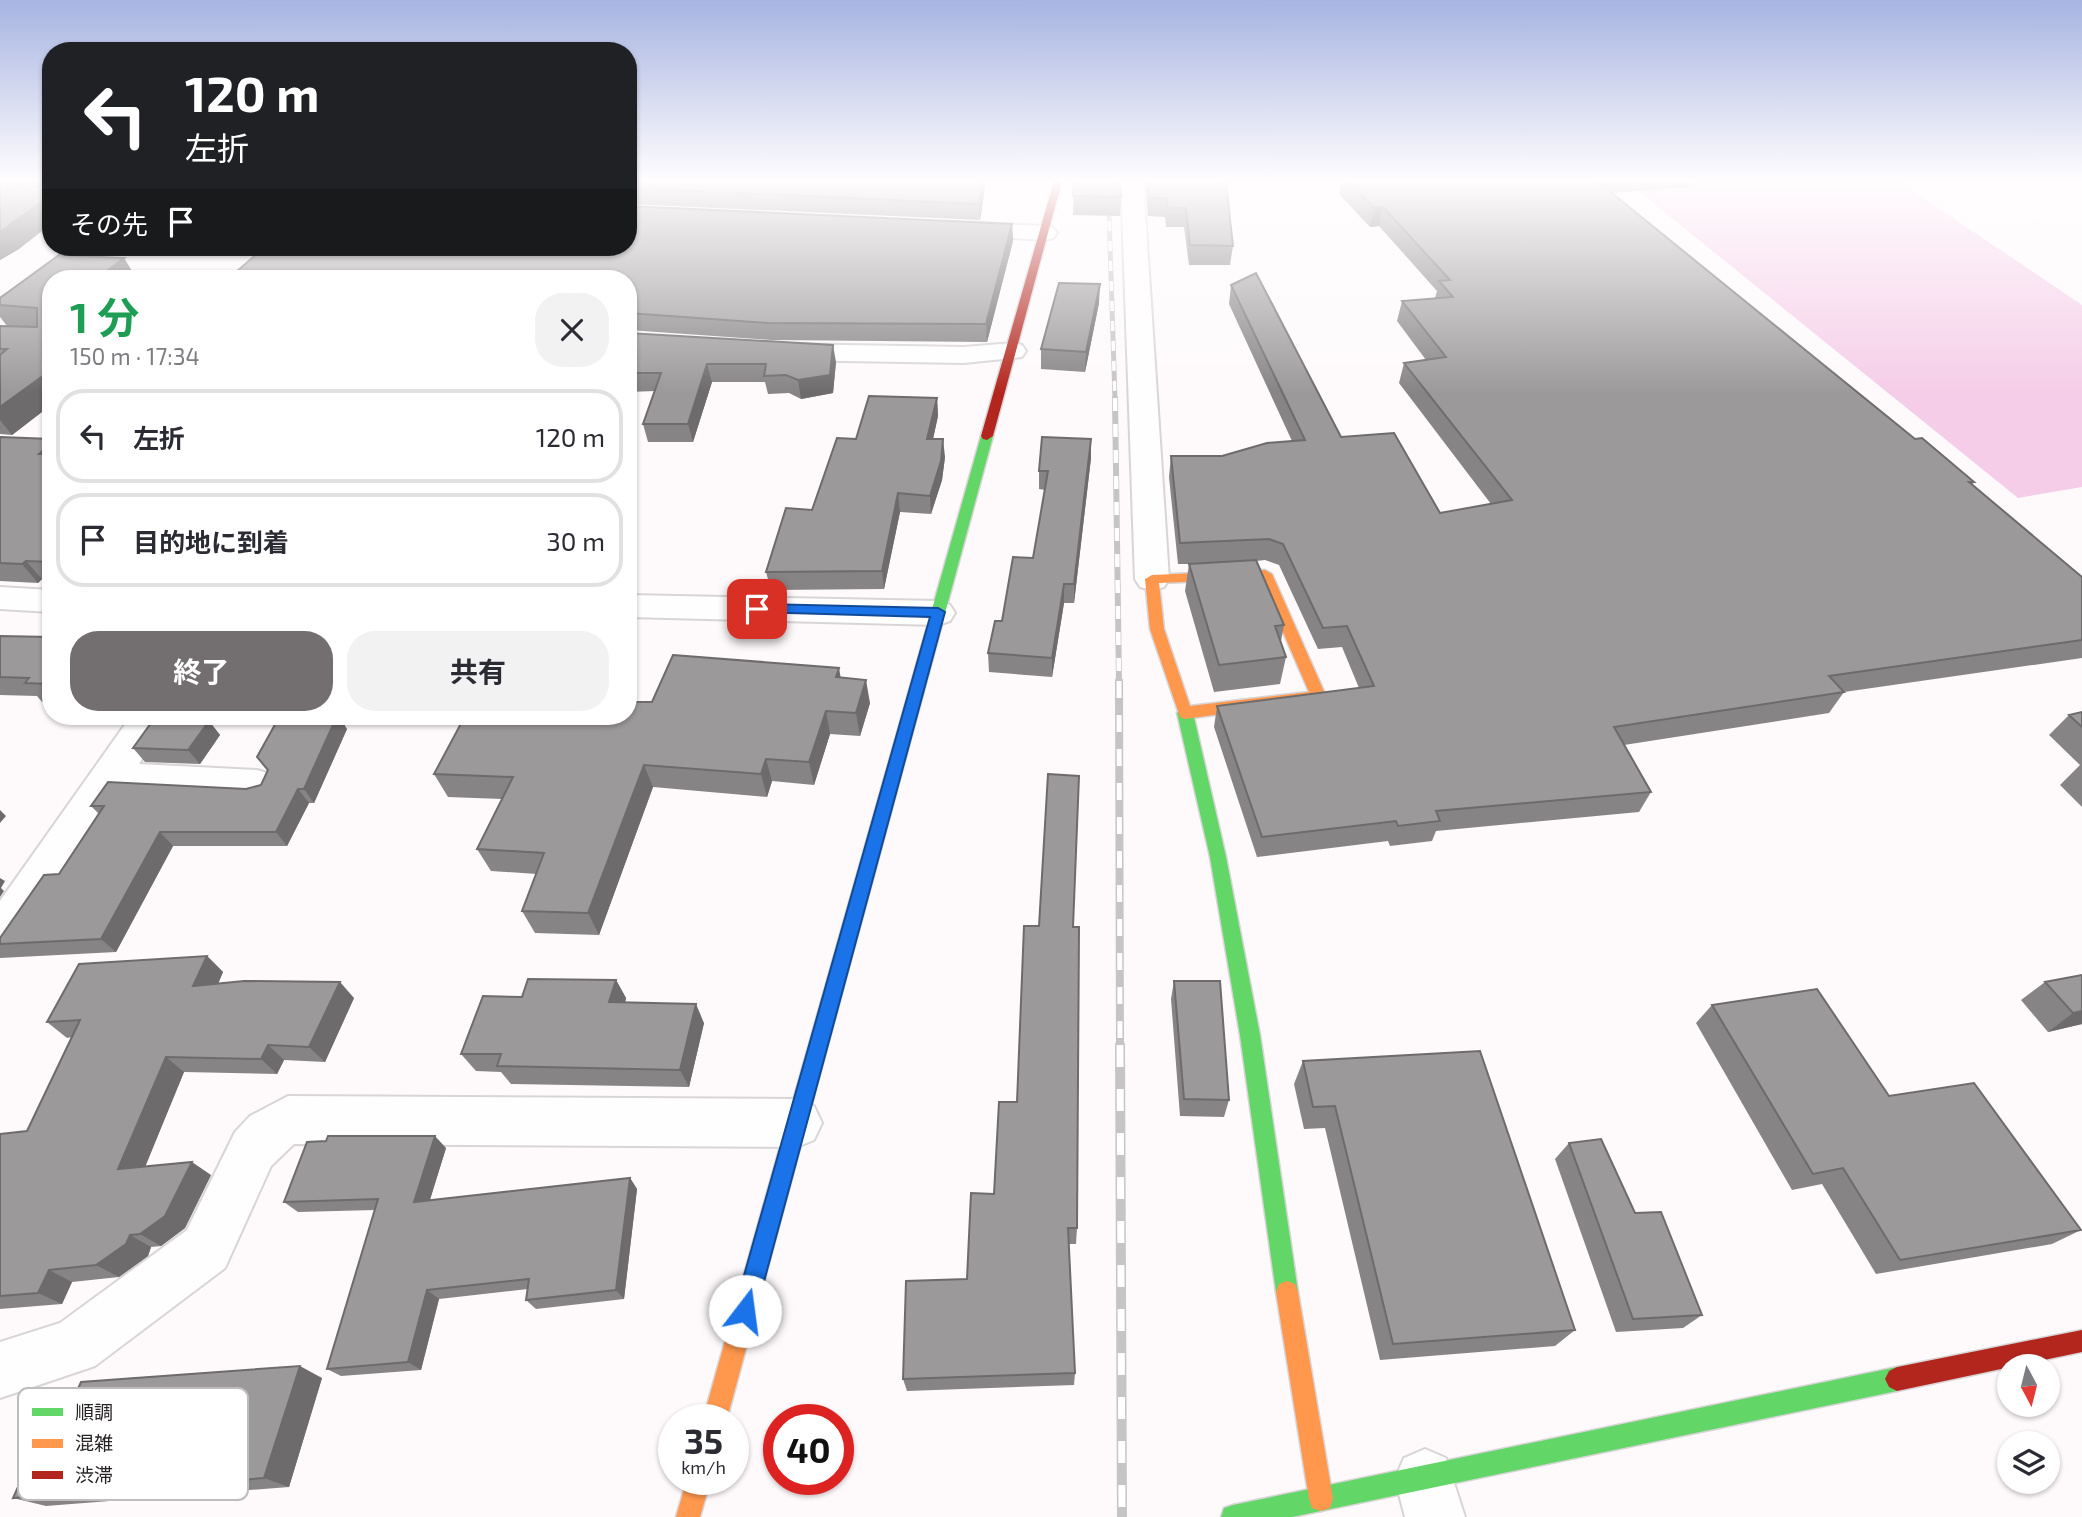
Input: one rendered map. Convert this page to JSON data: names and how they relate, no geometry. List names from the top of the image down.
{
  "legend": ["順調", "混雑", "渋滞"],
  "north": "bottom",
  "page": {
    "turn": ["120 m", "左折"],
    "then": "その先",
    "heading": ["1 分", "150 m · 17:34"],
    "list": [
      {
        "name": "左折",
        "value": "120 m"
      },
      {
        "name": "目的地に到着",
        "value": "30 m"
      }
    ],
    "buttons": ["終了", "共有"],
    "speed": "35 km/h",
    "limit": "40"
  }
}
